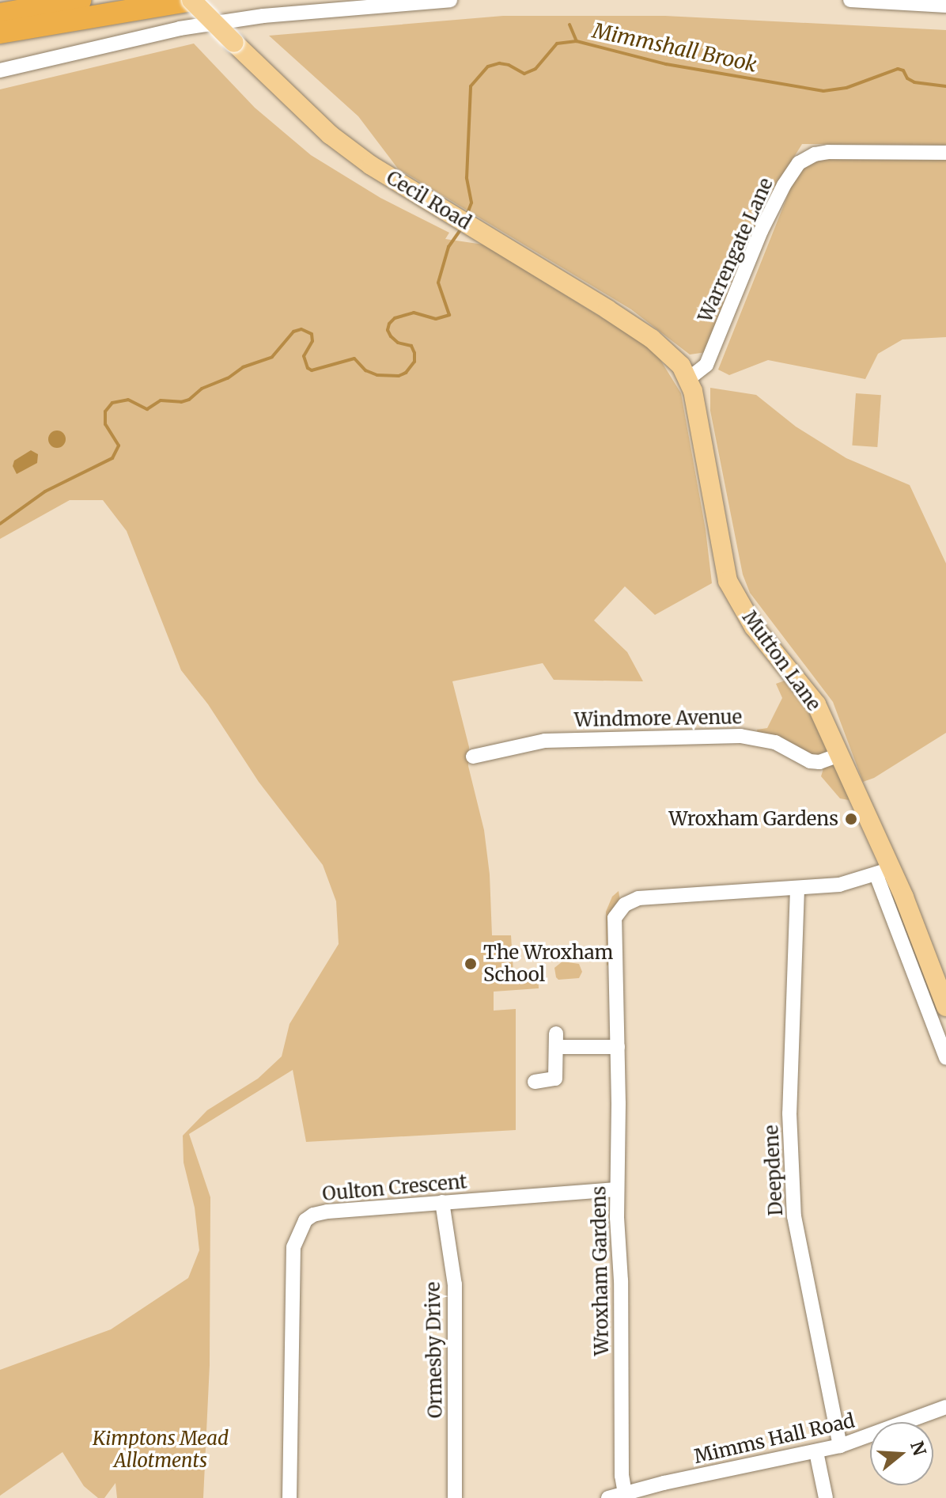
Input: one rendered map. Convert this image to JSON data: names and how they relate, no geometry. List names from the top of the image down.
{
  "streets": {
    "main road": ["Cecil Road", "Mutton Lane"],
    "street": [
      "Warrengate Lane",
      "Windmore Avenue",
      "Deepdene",
      "Oulton Crescent",
      "Wroxham Gardens",
      "Ormesby Drive",
      "Mimms Hall Road"
    ]
  },
  "crossings": [
    ["Cecil Road", "Warrengate Lane"],
    ["Cecil Road", "Mutton Lane"],
    ["Warrengate Lane", "Mutton Lane"],
    ["Mutton Lane", "Windmore Avenue"],
    ["Mutton Lane", "Wroxham Gardens"],
    ["Deepdene", "Wroxham Gardens"],
    ["Deepdene", "Mimms Hall Road"],
    ["Oulton Crescent", "Wroxham Gardens"],
    ["Oulton Crescent", "Ormesby Drive"],
    ["Wroxham Gardens", "Mimms Hall Road"]
  ],
  "water": ["Mimmshall Brook"],
  "parks": ["Kimptons Mead Allotments"],
  "places": ["Wroxham Gardens", "The Wroxham School"],
  "north": "right"
}
